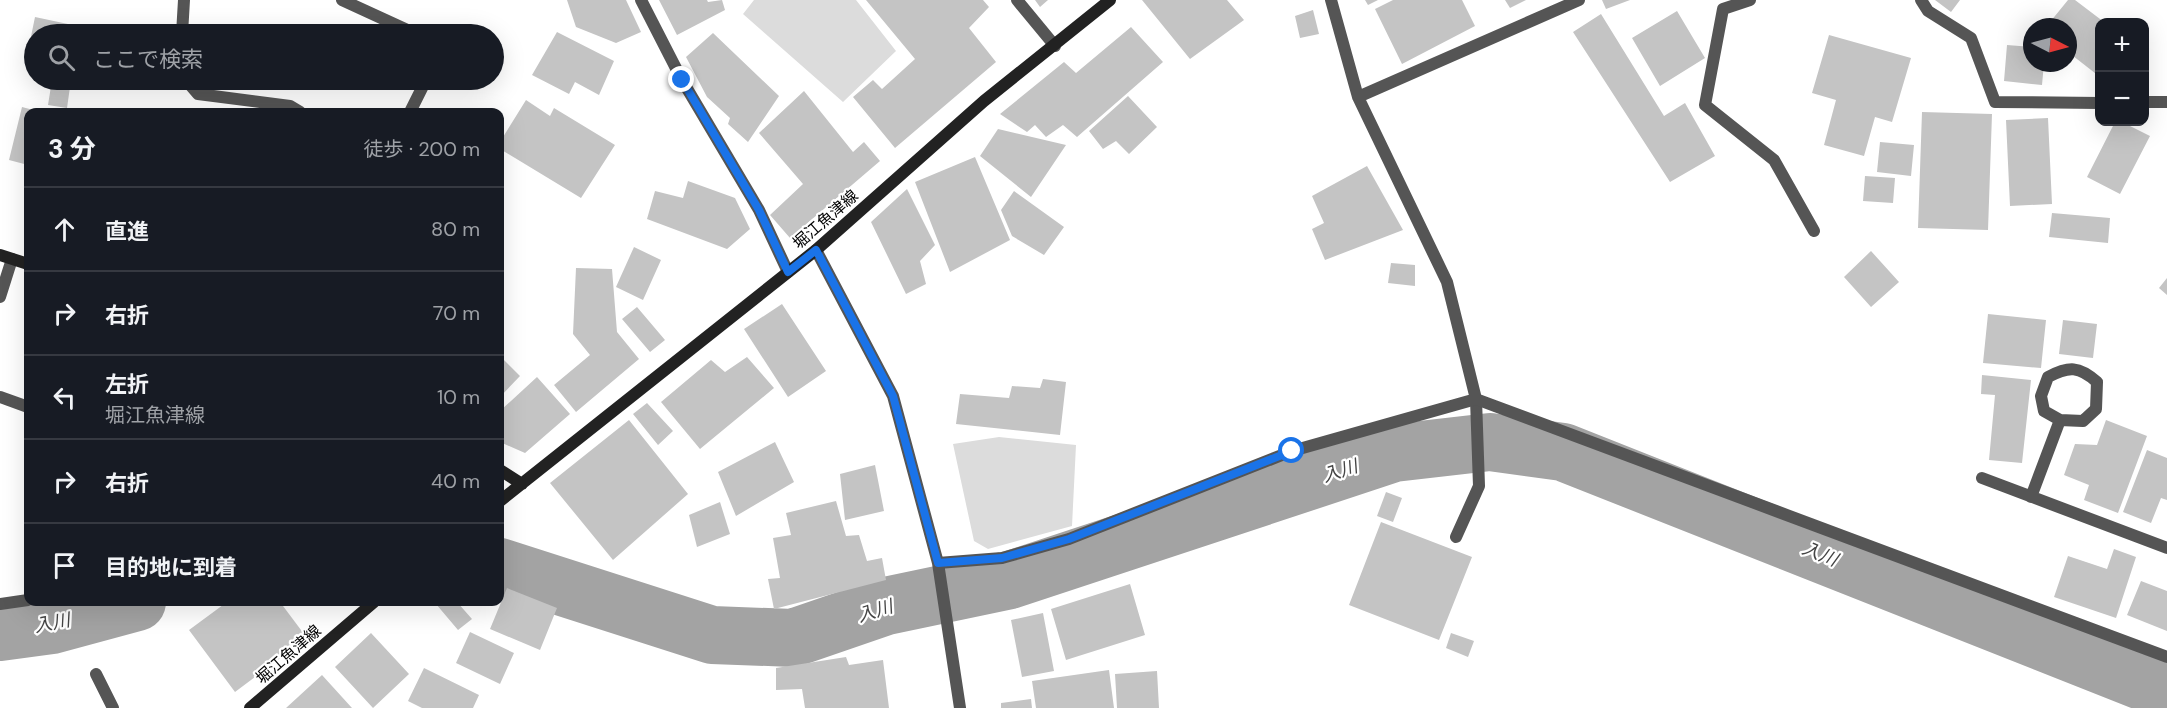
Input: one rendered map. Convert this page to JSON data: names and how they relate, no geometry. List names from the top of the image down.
{
  "streets": {
    "main road": ["堀江魚津線"]
  },
  "water": ["入川"],
  "north": "right",
  "page": {
    "map_buttons": ["+", "−"],
    "search": "ここで検索",
    "heading": ["3 分", "徒歩 · 200 m"],
    "list": [
      ["直進", "80 m"],
      ["右折", "70 m"],
      ["左折", "堀江魚津線", "10 m"],
      ["右折", "40 m"],
      "目的地に到着"
    ]
  }
}
